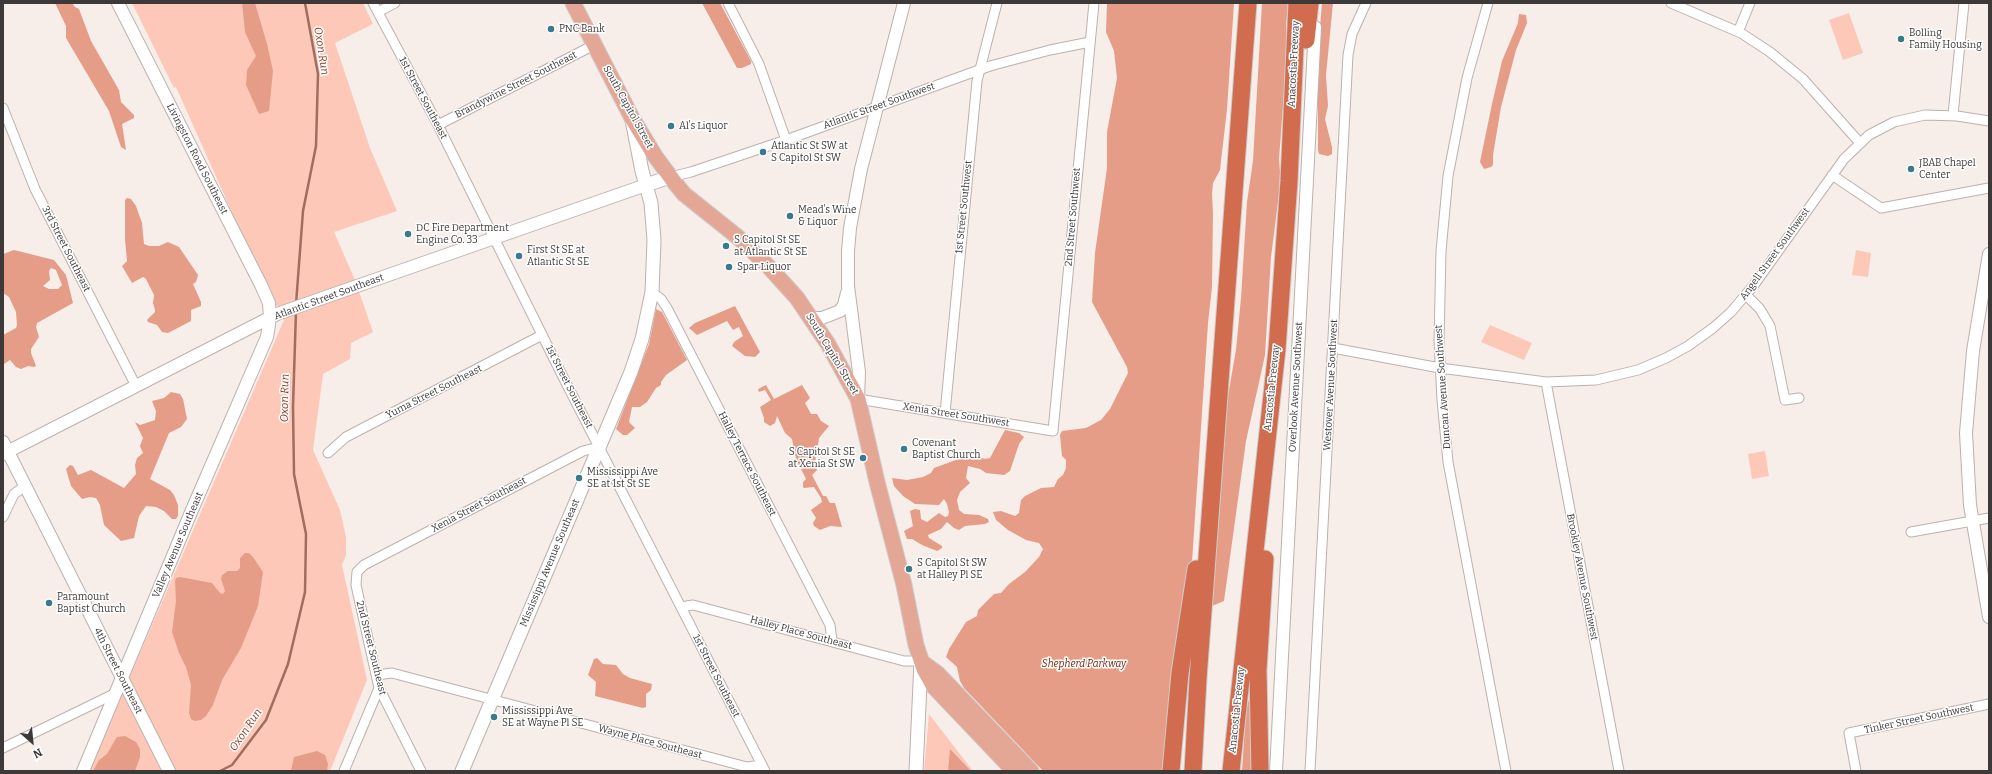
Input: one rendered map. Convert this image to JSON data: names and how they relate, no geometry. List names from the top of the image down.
{
  "streets": {
    "highway": ["Anacostia Freeway"],
    "main road": ["South Capitol Street", "Atlantic Street Southeast", "Mississippi Avenue Southeast"],
    "street": [
      "Brandywine Street Southeast",
      "1st Street Southeast",
      "Atlantic Street Southwest",
      "Livingston Road Southeast",
      "1st Street Southwest",
      "2nd Street Southwest",
      "3rd Street Southeast",
      "Angell Street Southwest",
      "Westover Avenue Southwest",
      "Overlook Avenue Southwest",
      "Duncan Avenue Southwest",
      "Yuma Street Southeast",
      "Xenia Street Southwest",
      "Halley Terrace Southeast",
      "Xenia Street Southeast",
      "Valley Avenue Southeast",
      "Brookley Avenue Southwest",
      "Halley Place Southeast",
      "2nd Street Southeast",
      "4th Street Southeast",
      "Tinker Street Southwest",
      "Wayne Place Southeast"
    ]
  },
  "crossings": [
    ["Brandywine Street Southeast", "1st Street Southeast"],
    ["Brandywine Street Southeast", "South Capitol Street"],
    ["1st Street Southeast", "Atlantic Street Southeast"],
    ["1st Street Southeast", "Yuma Street Southeast"],
    ["1st Street Southeast", "Xenia Street Southeast"],
    ["1st Street Southeast", "Mississippi Avenue Southeast"],
    ["1st Street Southeast", "Halley Place Southeast"],
    ["1st Street Southeast", "Wayne Place Southeast"],
    ["Atlantic Street Southwest", "South Capitol Street"],
    ["Atlantic Street Southwest", "1st Street Southwest"],
    ["Atlantic Street Southwest", "2nd Street Southwest"],
    ["Atlantic Street Southwest", "Atlantic Street Southeast"],
    ["South Capitol Street", "Atlantic Street Southeast"],
    ["South Capitol Street", "Xenia Street Southwest"],
    ["South Capitol Street", "Mississippi Avenue Southeast"],
    ["South Capitol Street", "Halley Place Southeast"],
    ["Livingston Road Southeast", "Atlantic Street Southeast"],
    ["Livingston Road Southeast", "Valley Avenue Southeast"],
    ["1st Street Southwest", "Xenia Street Southwest"],
    ["2nd Street Southwest", "Xenia Street Southwest"],
    ["3rd Street Southeast", "Atlantic Street Southeast"],
    ["Angell Street Southwest", "Westover Avenue Southwest"],
    ["Angell Street Southwest", "Duncan Avenue Southwest"],
    ["Angell Street Southwest", "Brookley Avenue Southwest"],
    ["Atlantic Street Southeast", "Valley Avenue Southeast"],
    ["Atlantic Street Southeast", "Mississippi Avenue Southeast"],
    ["Atlantic Street Southeast", "4th Street Southeast"],
    ["Halley Terrace Southeast", "Mississippi Avenue Southeast"],
    ["Halley Terrace Southeast", "Halley Place Southeast"],
    ["Xenia Street Southeast", "Mississippi Avenue Southeast"],
    ["Xenia Street Southeast", "2nd Street Southeast"],
    ["Valley Avenue Southeast", "4th Street Southeast"],
    ["Mississippi Avenue Southeast", "Wayne Place Southeast"],
    ["2nd Street Southeast", "Wayne Place Southeast"]
  ],
  "water": ["Oxon Run"],
  "parks": ["Shepherd Parkway"],
  "places": [
    "PNC Bank",
    "Bolling Family Housing",
    "Al's Liquor",
    "Atlantic St SW at S Capitol St SW",
    "JBAB Chapel Center",
    "Mead's Wine & Liquor",
    "DC Fire Department Engine Co. 33",
    "S Capitol St SE at Atlantic St SE",
    "First St SE at Atlantic St SE",
    "Spar Liquor",
    "Covenant Baptist Church",
    "S Capitol St SE at Xenia St SW",
    "Mississippi Ave SE at 1st St SE",
    "S Capitol St SW at Halley Pl SE",
    "Paramount Baptist Church",
    "Mississippi Ave SE at Wayne Pl SE"
  ],
  "north": "bottom right"
}
